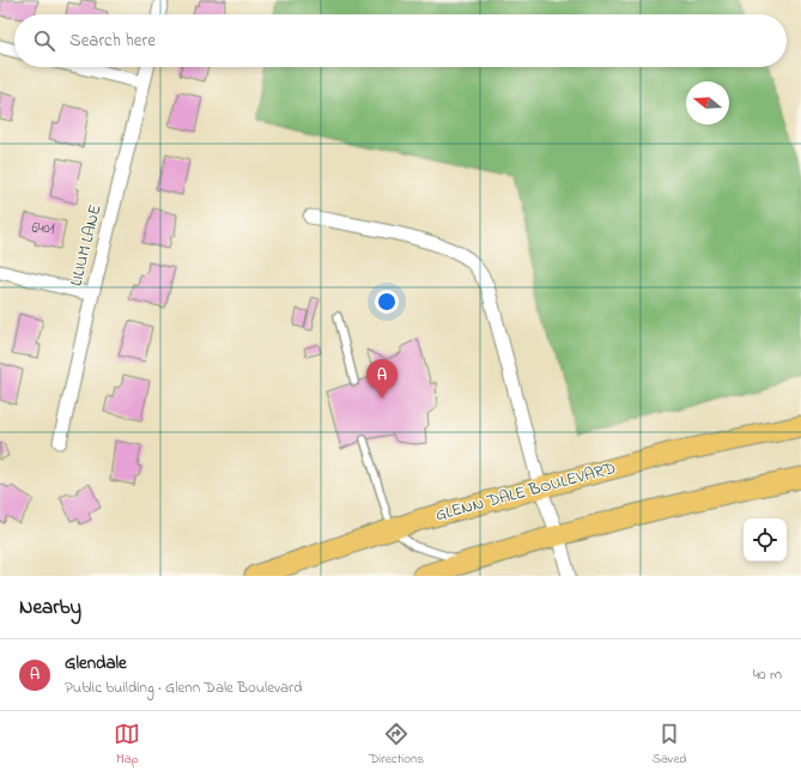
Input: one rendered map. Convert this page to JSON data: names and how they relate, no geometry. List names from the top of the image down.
{
  "streets": {
    "main road": ["GLENN DALE BOULEVARD"],
    "street": ["LILIUM LANE"]
  },
  "house_numbers": ["6401"],
  "north": "left",
  "page": {
    "search": "Search here",
    "pins": "A",
    "heading": "Nearby",
    "list": [
      {
        "mark": "A",
        "name": "Glendale",
        "note": "Public building · Glenn Dale Boulevard",
        "value": "40 m"
      }
    ],
    "nav": ["Map", "Directions", "Saved"]
  }
}
